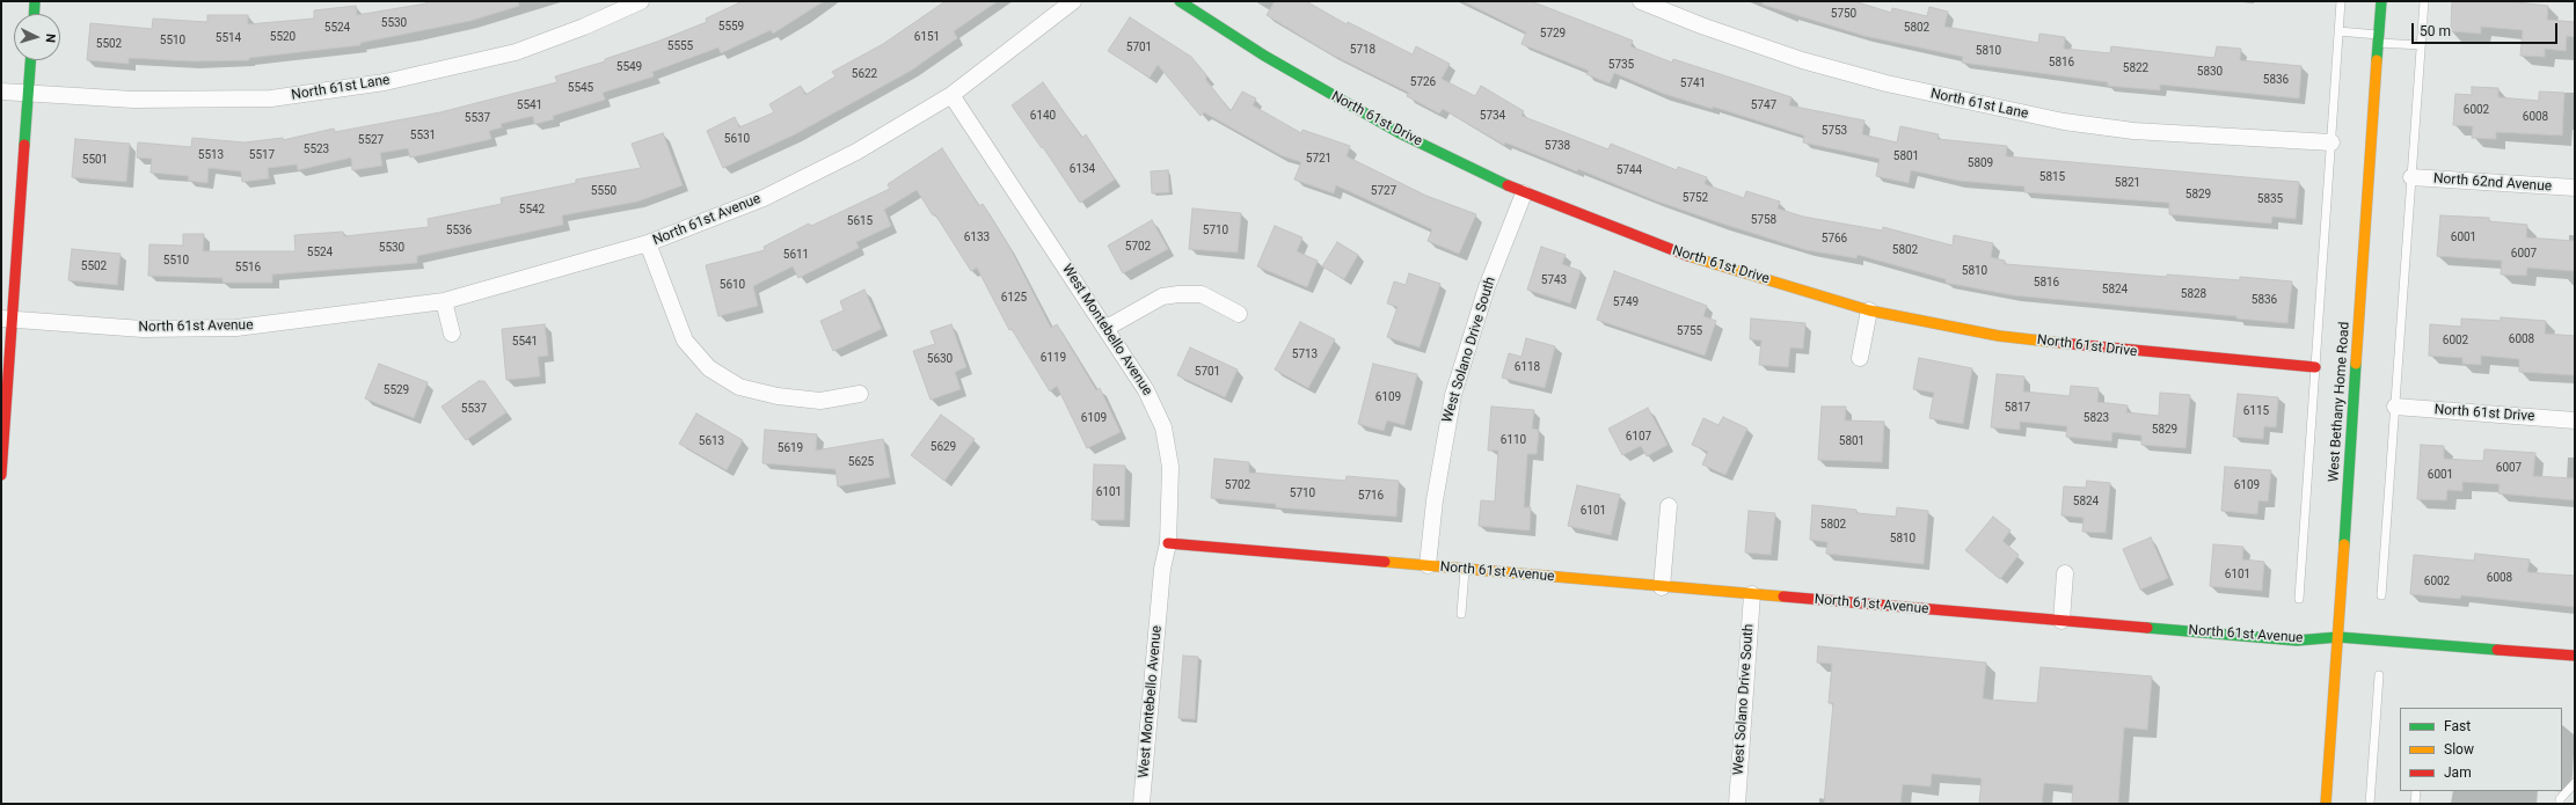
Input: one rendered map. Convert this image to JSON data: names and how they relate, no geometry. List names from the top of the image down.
{
  "streets": {
    "street": [
      "North 61st Lane",
      "North 61st Drive",
      "North 62nd Avenue",
      "North 61st Avenue",
      "West Montebello Avenue",
      "West Solano Drive South",
      "West Bethany Home Road"
    ]
  },
  "crossings": [
    ["North 61st Lane", "West Bethany Home Road"],
    ["North 61st Drive", "West Solano Drive South"],
    ["North 61st Drive", "West Bethany Home Road"],
    ["North 61st Avenue", "West Montebello Avenue"],
    ["North 61st Avenue", "West Solano Drive South"],
    ["North 61st Avenue", "West Bethany Home Road"]
  ],
  "house_numbers": [
    "5750",
    "5530",
    "5559",
    "5524",
    "5802",
    "5729",
    "5520",
    "6151",
    "5514",
    "5510",
    "5502",
    "5555",
    "5701",
    "5718",
    "5810",
    "5816",
    "5735",
    "5549",
    "5822",
    "5830",
    "5622",
    "5836",
    "5726",
    "5741",
    "5545",
    "5541",
    "5747",
    "6002",
    "6140",
    "5734",
    "6008",
    "5537",
    "5753",
    "5531",
    "5610",
    "5527",
    "5738",
    "5523",
    "5513",
    "5517",
    "5801",
    "5721",
    "5501",
    "5809",
    "6134",
    "5744",
    "5815",
    "5821",
    "5550",
    "5727",
    "5829",
    "5752",
    "5835",
    "5542",
    "5758",
    "5615",
    "5536",
    "5710",
    "6133",
    "6001",
    "5766",
    "5702",
    "5530",
    "5802",
    "5524",
    "6007",
    "5611",
    "5510",
    "5502",
    "5516",
    "5810",
    "5743",
    "5816",
    "5610",
    "5824",
    "5828",
    "6125",
    "5836",
    "5749",
    "5755",
    "6008",
    "6002",
    "5541",
    "5713",
    "6119",
    "5630",
    "6118",
    "5701",
    "5529",
    "6109",
    "5817",
    "5537",
    "6115",
    "6109",
    "5823",
    "5829",
    "6107",
    "6110",
    "5613",
    "5801",
    "5629",
    "5619",
    "5625",
    "6007",
    "6001",
    "5702",
    "6109",
    "6101",
    "5710",
    "5716",
    "5824",
    "6101",
    "5802",
    "5810",
    "6101",
    "6008",
    "6002"
  ],
  "legend": ["Fast", "Slow", "Jam"],
  "scale_bar": "50 m",
  "north": "right"
}
